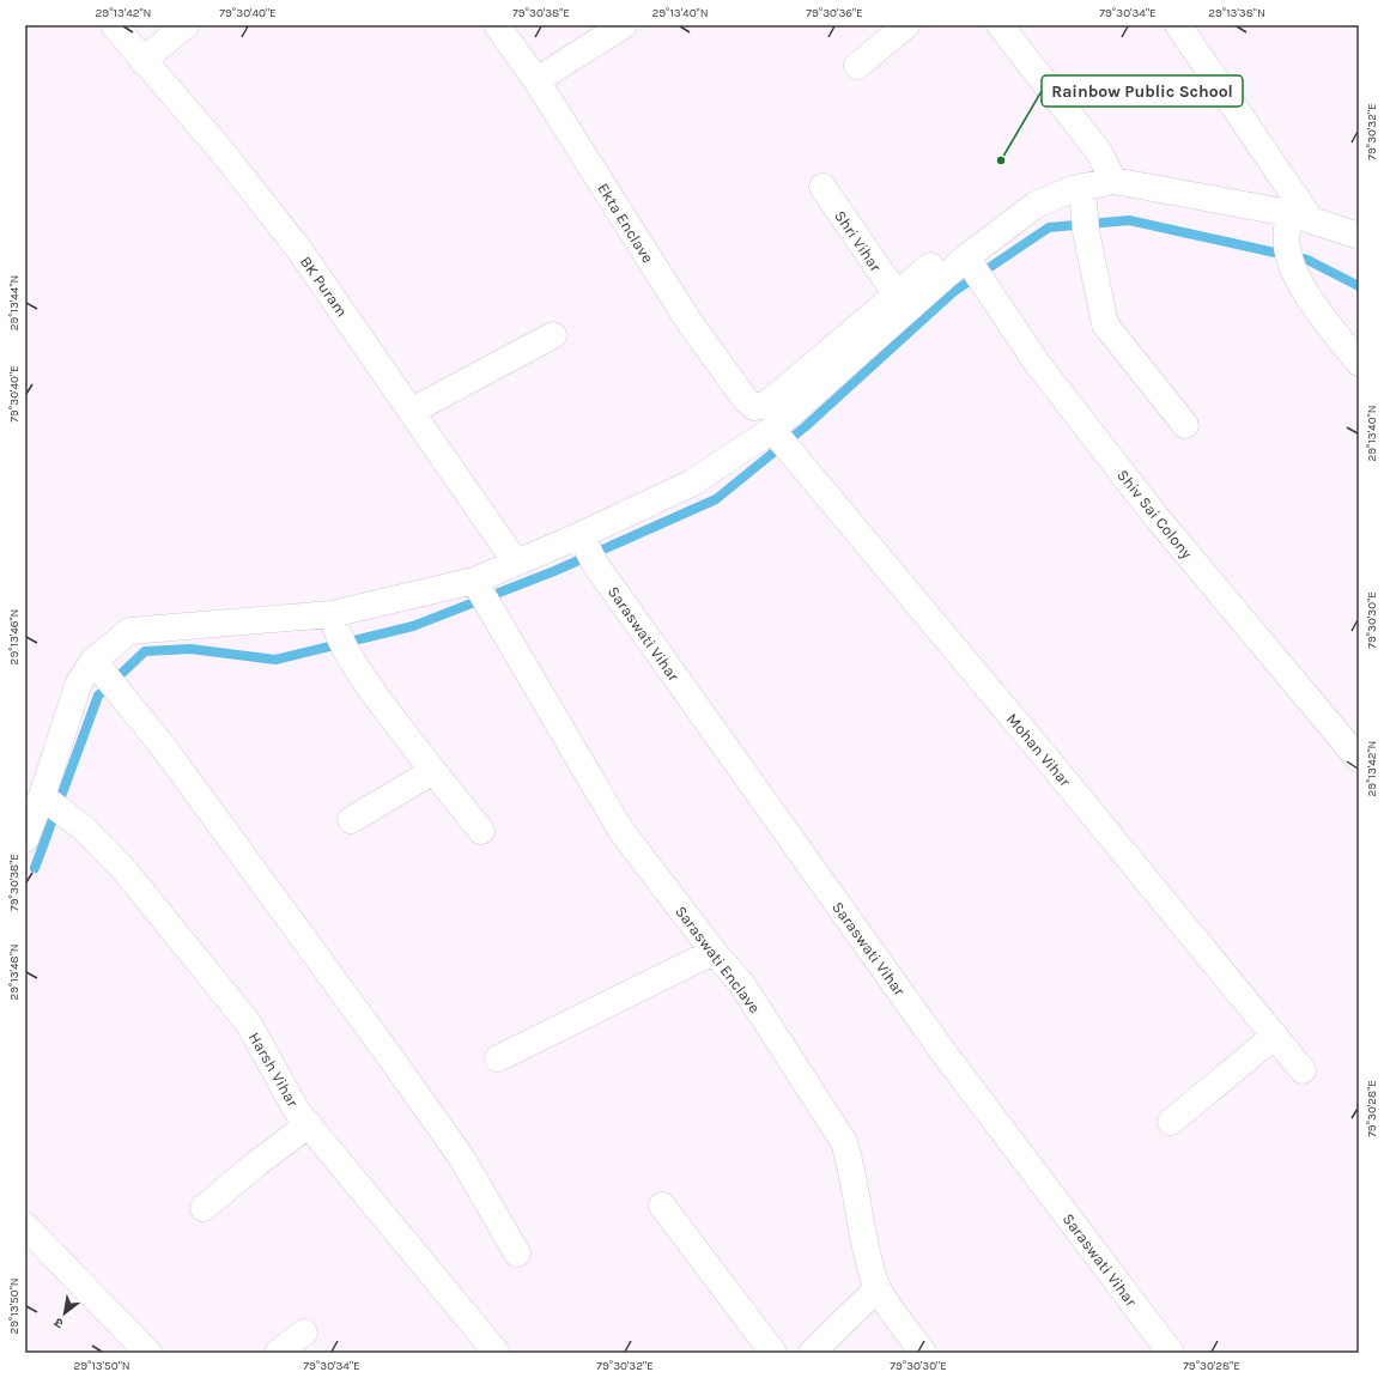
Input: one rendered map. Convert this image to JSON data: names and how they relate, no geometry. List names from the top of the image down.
{
  "streets": {
    "street": [
      "Ekta Enclave",
      "Shri Vihar",
      "BK Puram",
      "Shiv Sai Colony",
      "Saraswati Vihar",
      "Mohan Vihar",
      "Saraswati Enclave",
      "Harsh Vihar"
    ]
  },
  "crossings": [
    ["Ekta Enclave", "Shri Vihar"]
  ],
  "places": ["Rainbow Public School"],
  "north": "bottom left",
  "coordinates": [
    "29°13'42\"N",
    "79°30'40\"E",
    "79°30'38\"E",
    "29°13'40\"N",
    "79°30'36\"E",
    "79°30'34\"E",
    "29°13'38\"N",
    "79°30'32\"E",
    "29°13'44\"N",
    "79°30'30\"E",
    "29°13'46\"N",
    "29°13'48\"N",
    "79°30'28\"E",
    "29°13'50\"N"
  ]
}
